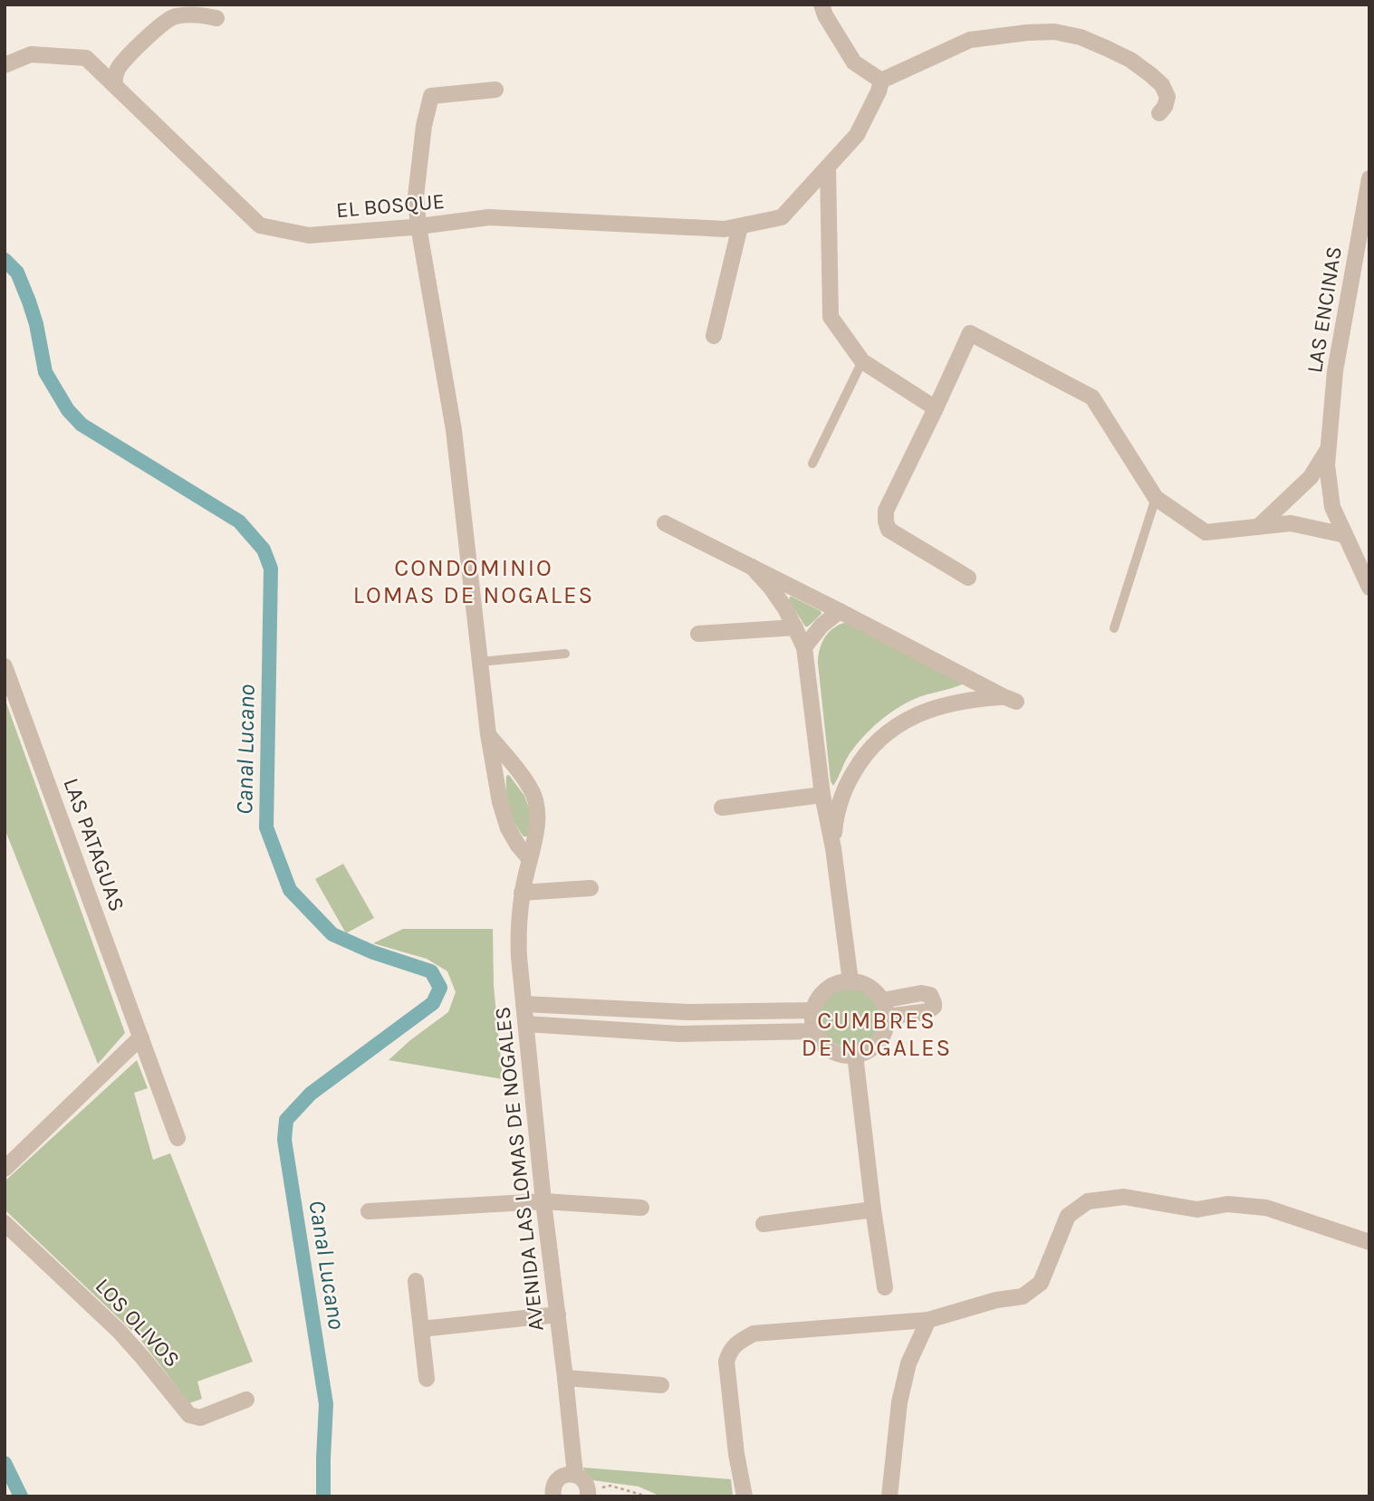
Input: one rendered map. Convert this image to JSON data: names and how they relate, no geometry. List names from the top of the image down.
{
  "streets": {
    "street": [
      "EL BOSQUE",
      "LAS ENCINAS",
      "LAS PATAGUAS",
      "AVENIDA LAS LOMAS DE NOGALES",
      "LOS OLIVOS"
    ]
  },
  "districts": ["CONDOMINIO LOMAS DE NOGALES", "CUMBRES DE NOGALES"],
  "water": ["Canal Lucano"]
}
